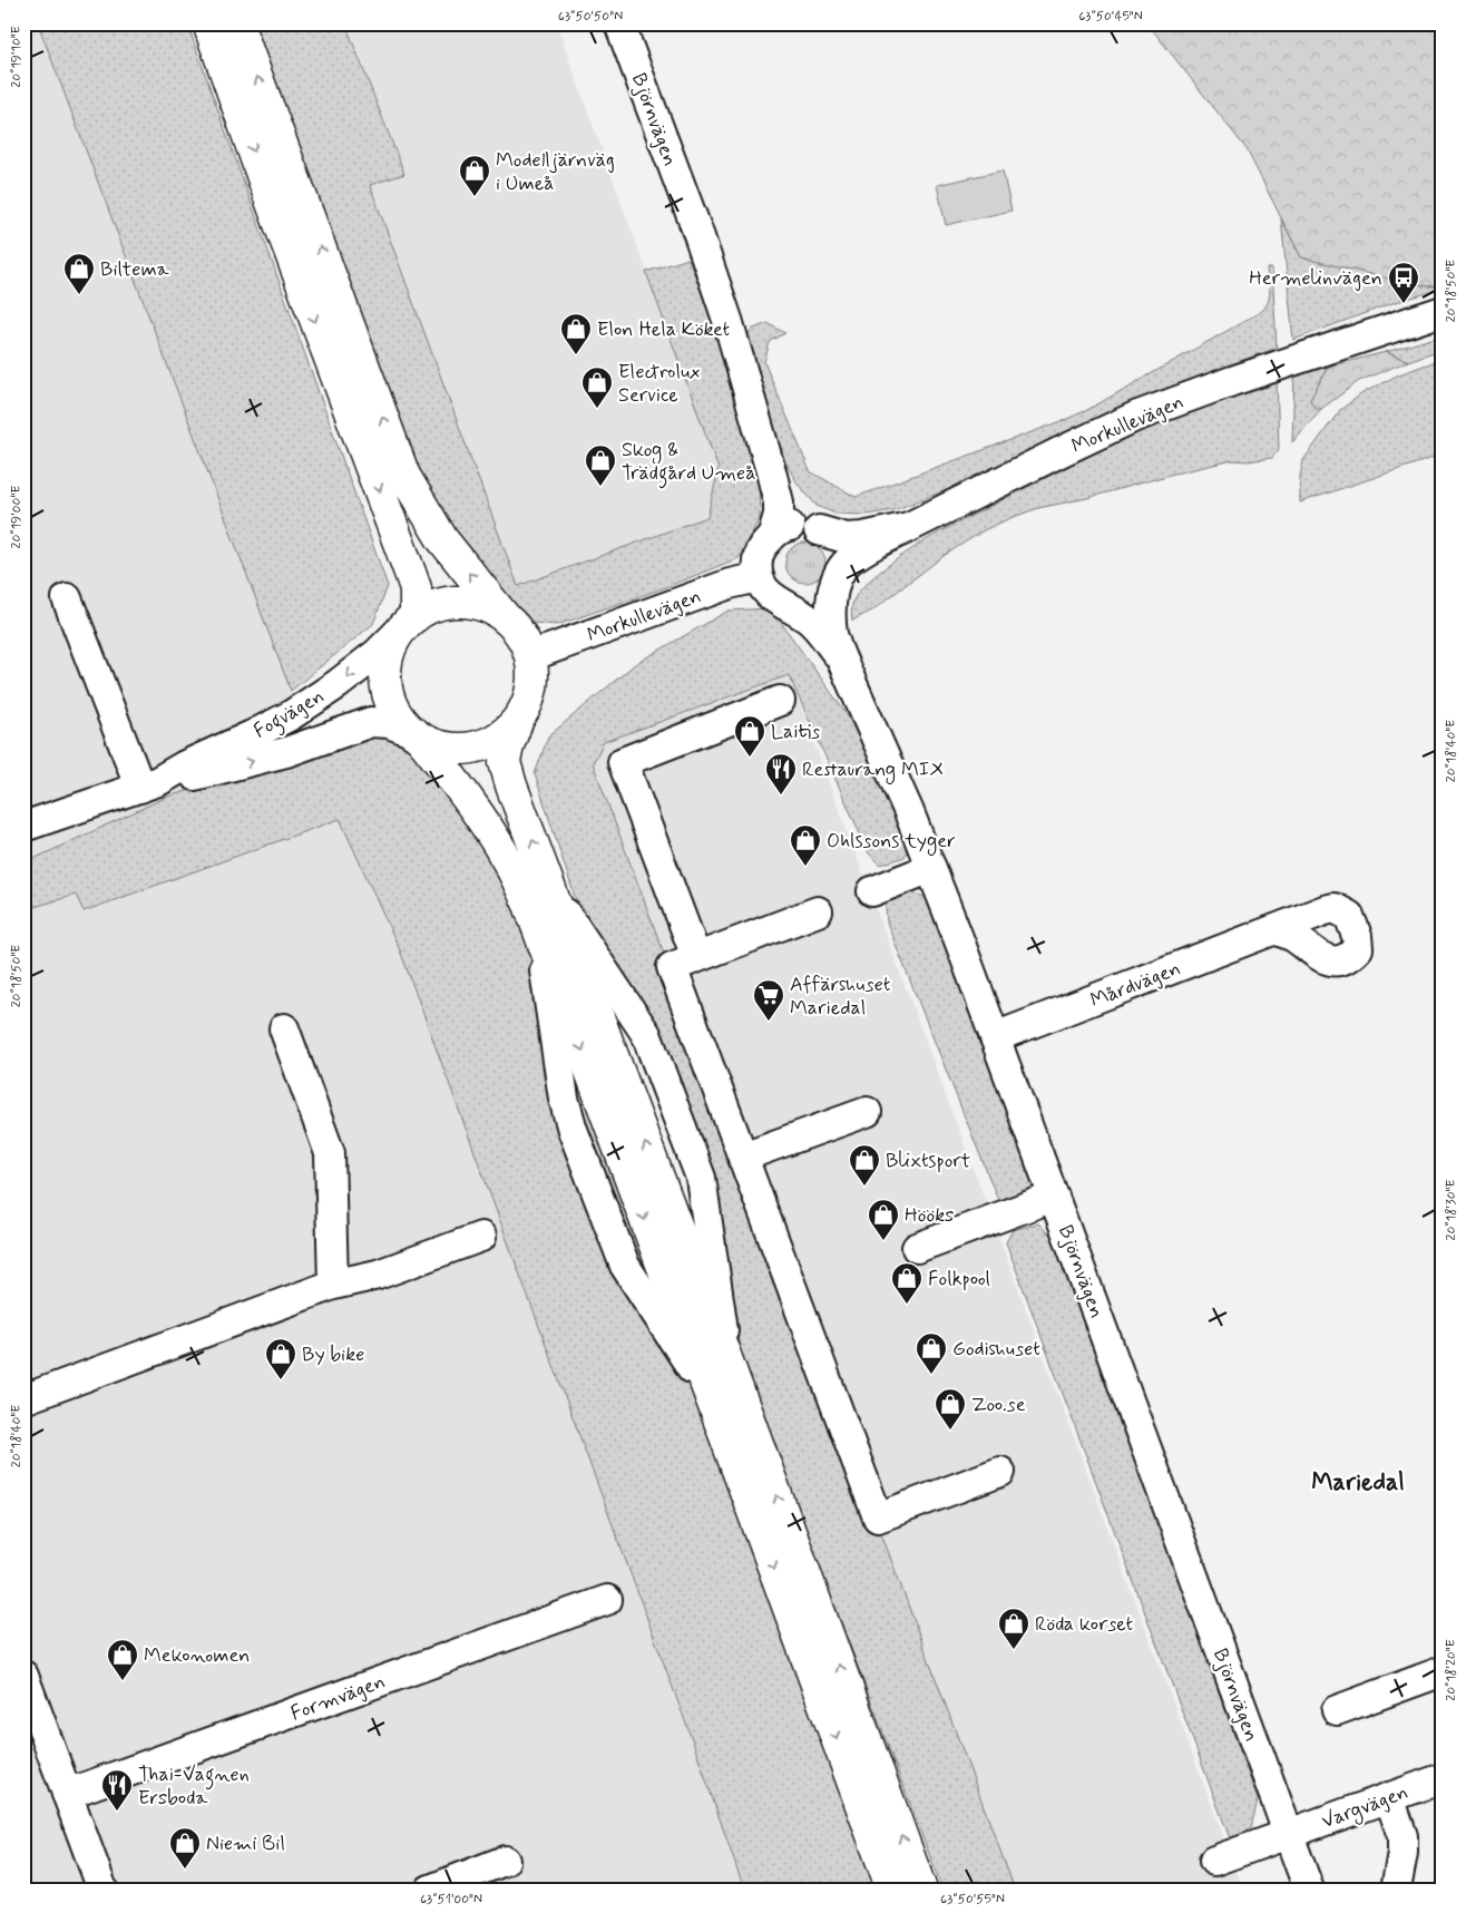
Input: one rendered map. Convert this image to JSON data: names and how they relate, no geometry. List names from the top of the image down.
{
  "streets": {
    "street": [
      "Björnvägen",
      "Morkullevägen",
      "Fogvägen",
      "Mårdvägen",
      "Formvägen",
      "Vargvägen"
    ]
  },
  "crossings": [
    ["Björnvägen", "Morkullevägen"],
    ["Björnvägen", "Mårdvägen"],
    ["Björnvägen", "Vargvägen"],
    ["Morkullevägen", "Fogvägen"]
  ],
  "districts": ["Mariedal"],
  "places": {
    "shop": [
      "Modelljärnväg i Umeå",
      "Biltema",
      "Elon Hela Köket",
      "Electrolux Service",
      "Skog & Trädgård Umeå",
      "Laitis",
      "Ohlssons tyger",
      "Blixtsport",
      "Hööks",
      "Folkpool",
      "Godishuset",
      "By bike",
      "Zoo.se",
      "Röda korset",
      "Mekonomen",
      "Niemi Bil"
    ],
    "bus stop": ["Hermelinvägen"],
    "restaurant": ["Restaurang MIX", "Thai-Vagnen Ersboda"],
    "supermarket": ["Affärshuset Mariedal"]
  },
  "coordinates": [
    "63°50'50\"N",
    "63°50'45\"N",
    "20°19'10\"E",
    "20°18'50\"E",
    "20°19'00\"E",
    "20°18'40\"E",
    "20°18'30\"E",
    "20°18'20\"E",
    "63°51'00\"N",
    "63°50'55\"N"
  ]
}
